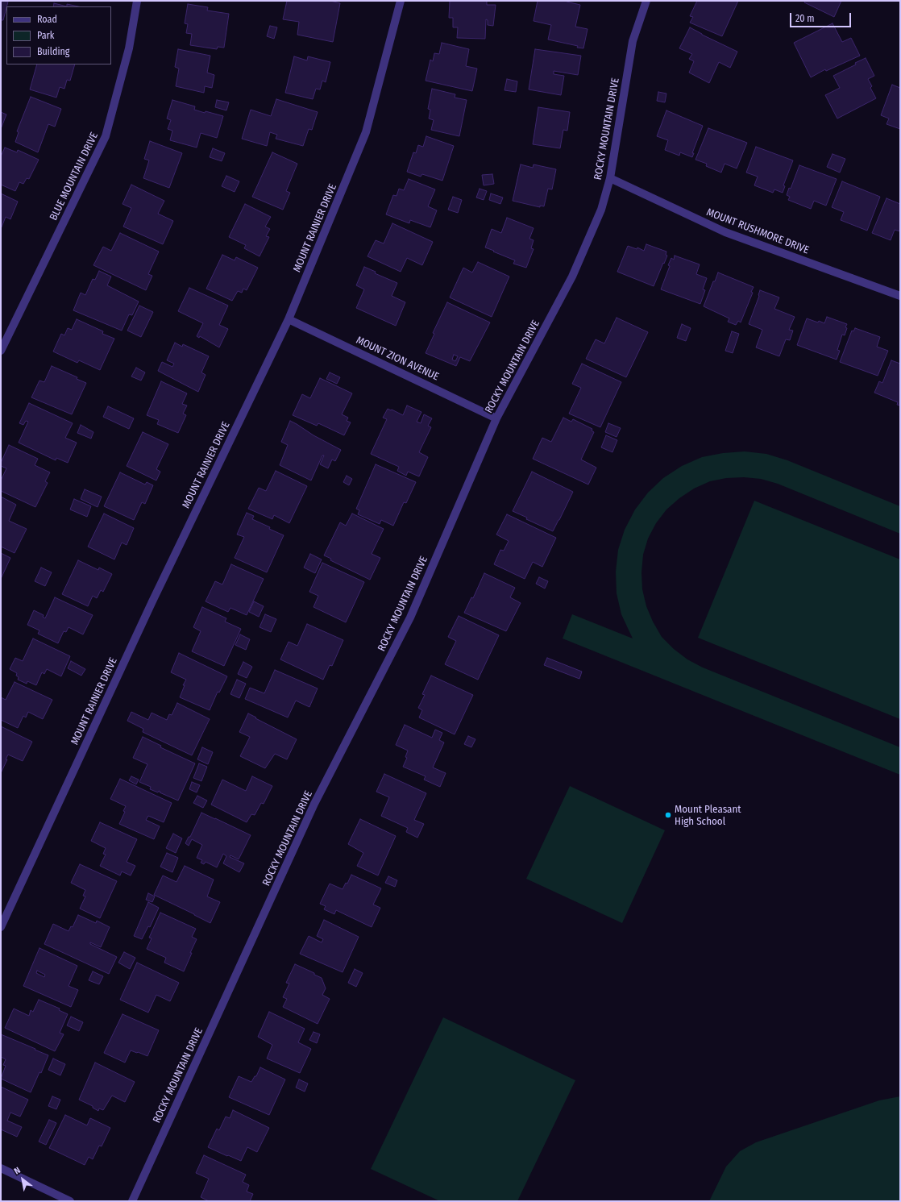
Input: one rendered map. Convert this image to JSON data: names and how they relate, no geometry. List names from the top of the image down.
{
  "streets": {
    "street": [
      "ROCKY MOUNTAIN DRIVE",
      "BLUE MOUNTAIN DRIVE",
      "MOUNT RAINIER DRIVE",
      "MOUNT RUSHMORE DRIVE",
      "MOUNT ZION AVENUE"
    ]
  },
  "crossings": [
    ["ROCKY MOUNTAIN DRIVE", "MOUNT RUSHMORE DRIVE"],
    ["ROCKY MOUNTAIN DRIVE", "MOUNT ZION AVENUE"],
    ["MOUNT RAINIER DRIVE", "MOUNT ZION AVENUE"]
  ],
  "places": ["Mount Pleasant High School"],
  "legend": ["Road", "Park", "Building"],
  "scale_bar": "20 m",
  "north": "top left"
}
